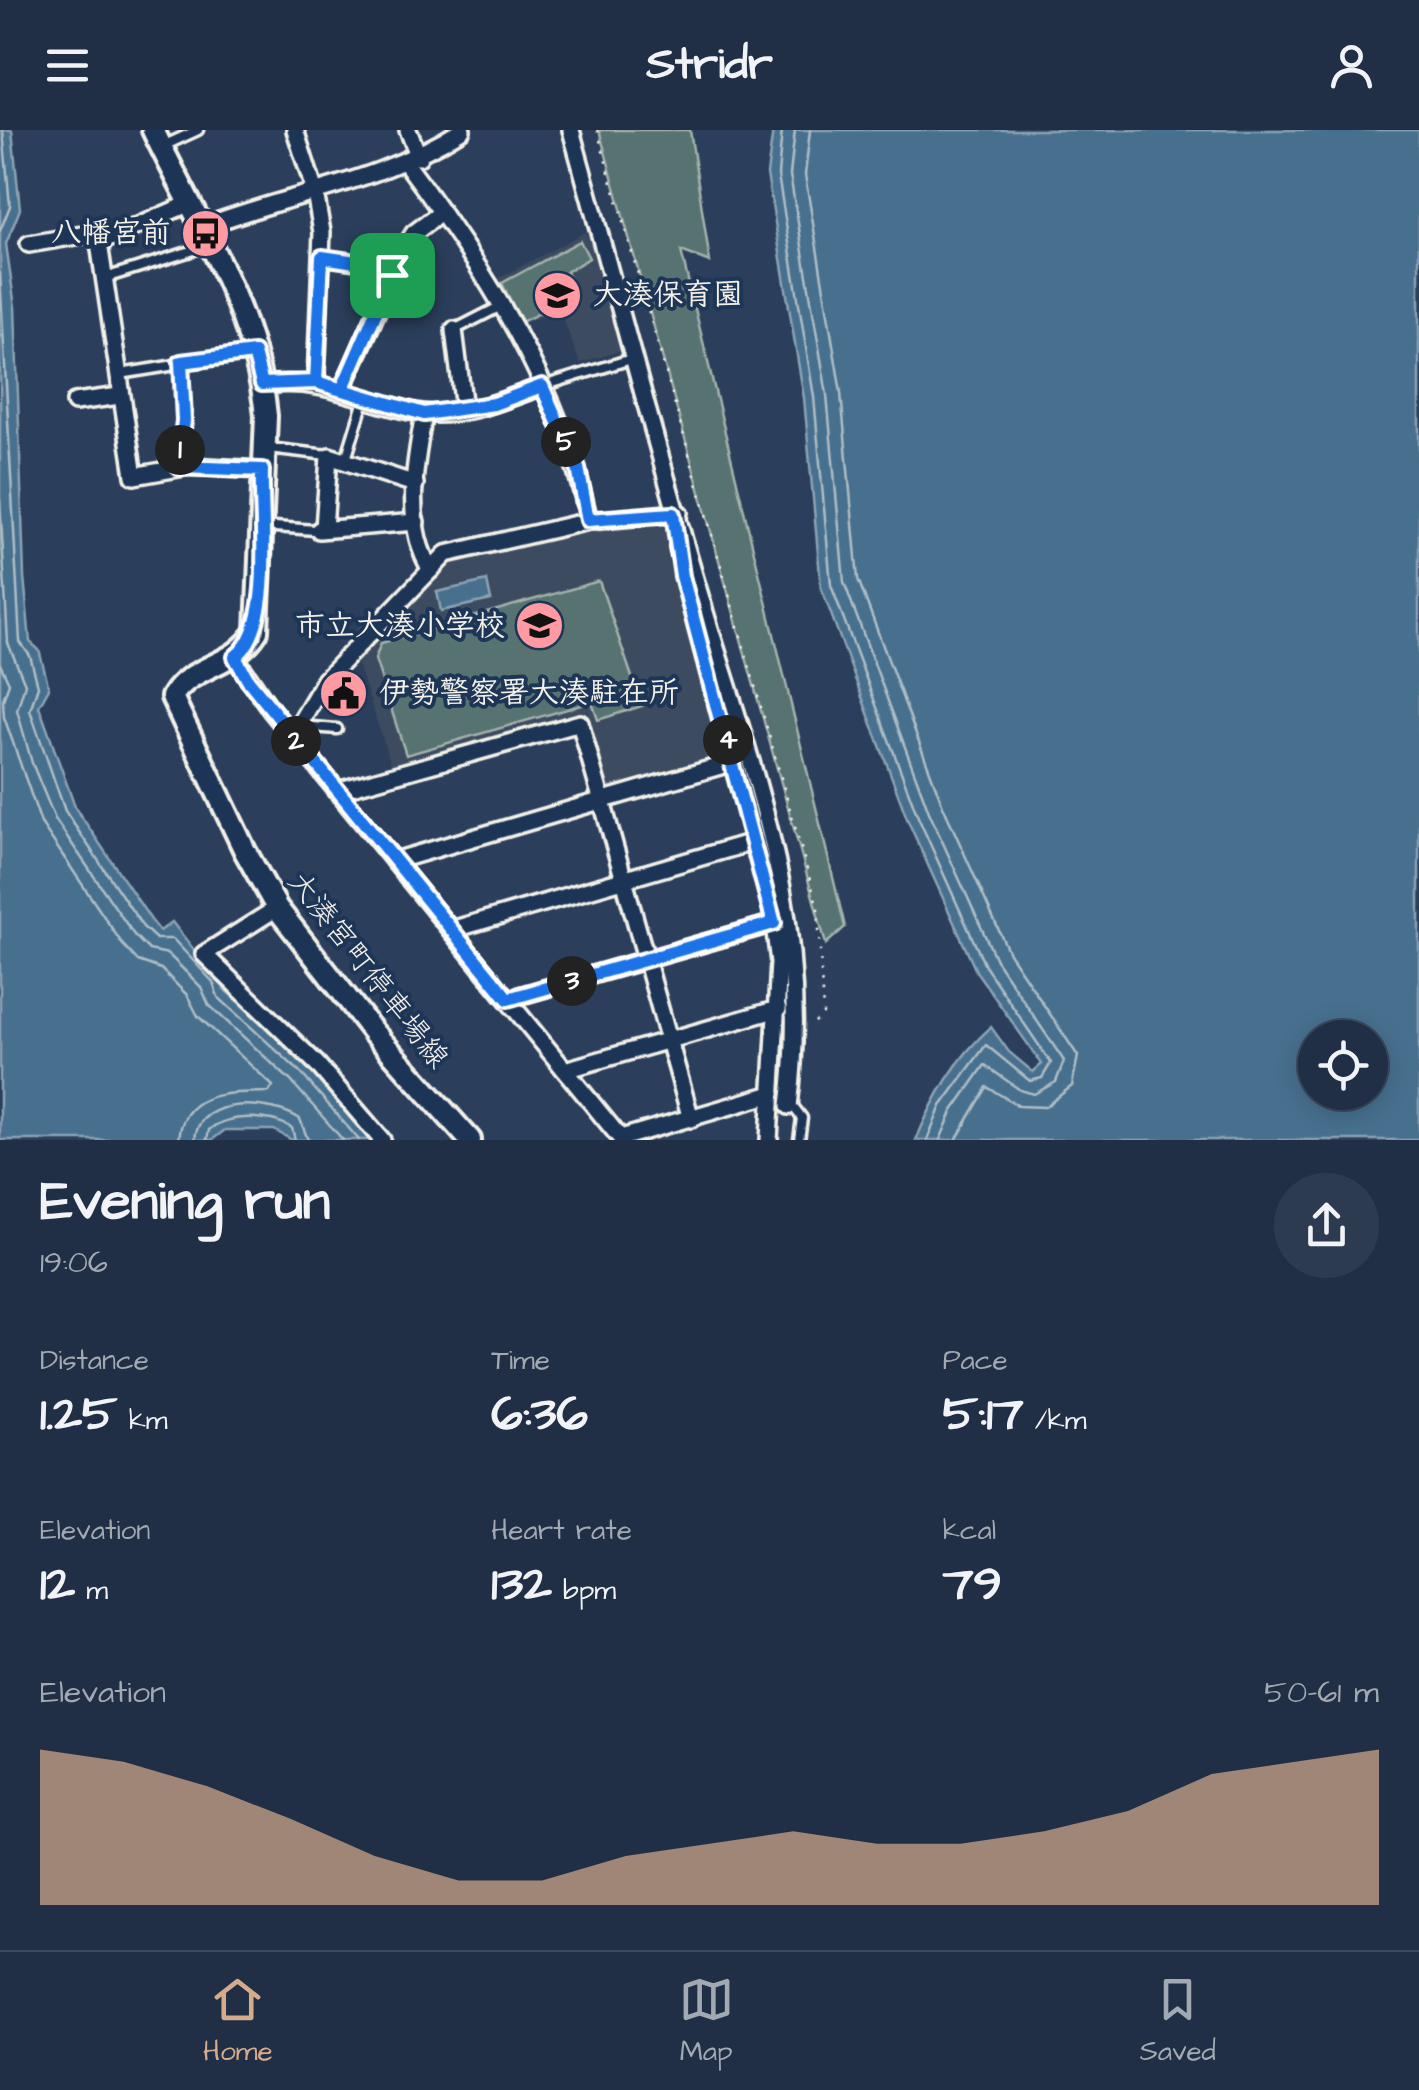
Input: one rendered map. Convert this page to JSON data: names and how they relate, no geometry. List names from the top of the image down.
{
  "streets": {
    "main road": ["大湊宮町停車場線"]
  },
  "places": {
    "bus stop": ["八幡宮前"],
    "school or university": ["大湊保育園", "市立大湊小学校"],
    "public building": ["伊勢警察署大湊駐在所"]
  },
  "page": {
    "header": "Stridr",
    "pins": [
      "5",
      "1",
      "4",
      "2",
      "3"
    ],
    "heading": ["Evening run", "19:06"],
    "stats": [
      ["Distance", "1.25 km"],
      ["Time", "6:36"],
      ["Pace", "5:17 /km"],
      ["Elevation", "12 m"],
      ["Heart rate", "132 bpm"],
      ["kcal", "79"]
    ],
    "chart": ["Elevation", "50–61 m"],
    "tabs": ["Home", "Map", "Saved"]
  }
}
